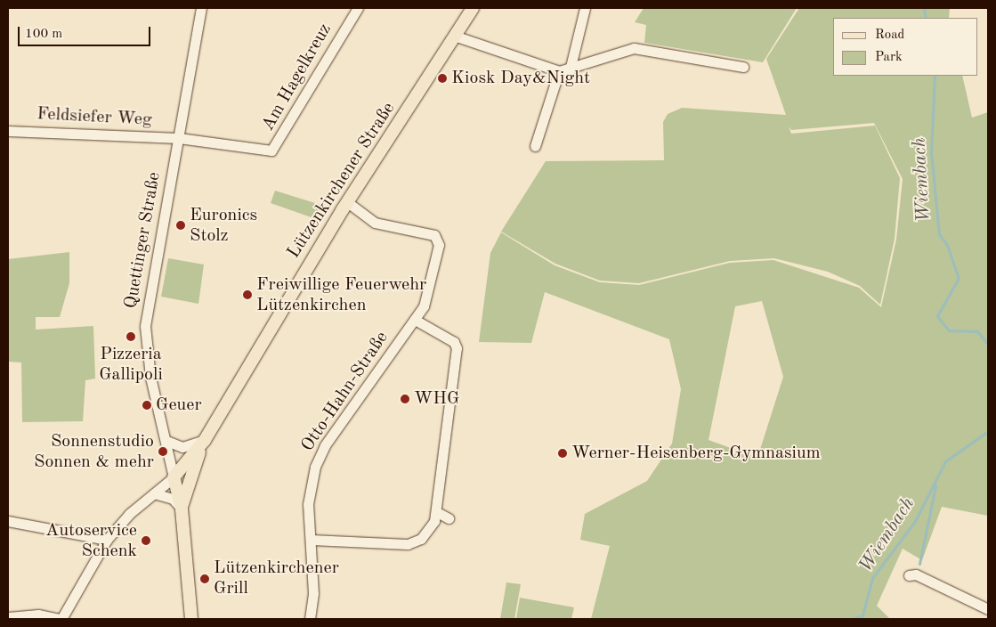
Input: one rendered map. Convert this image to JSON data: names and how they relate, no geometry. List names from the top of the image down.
{
  "streets": {
    "main road": ["Lützenkirchener Straße"],
    "street": [
      "Am Hagelkreuz",
      "Feldsiefer Weg",
      "Quettinger Straße",
      "Otto-Hahn-Straße"
    ]
  },
  "crossings": [
    ["Am Hagelkreuz", "Feldsiefer Weg"],
    ["Am Hagelkreuz", "Quettinger Straße"],
    ["Feldsiefer Weg", "Quettinger Straße"],
    ["Lützenkirchener Straße", "Quettinger Straße"],
    ["Lützenkirchener Straße", "Otto-Hahn-Straße"]
  ],
  "water": ["Wiembach"],
  "places": [
    "Kiosk Day&Night",
    "Euronics Stolz",
    "Freiwillige Feuerwehr Lützenkirchen",
    "Pizzeria Gallipoli",
    "WHG",
    "Geuer",
    "Sonnenstudio Sonnen & mehr",
    "Werner-Heisenberg-Gymnasium",
    "Autoservice Schenk",
    "Lützenkirchener Grill"
  ],
  "legend": ["Road", "Park"],
  "scale_bar": "100 m"
}
